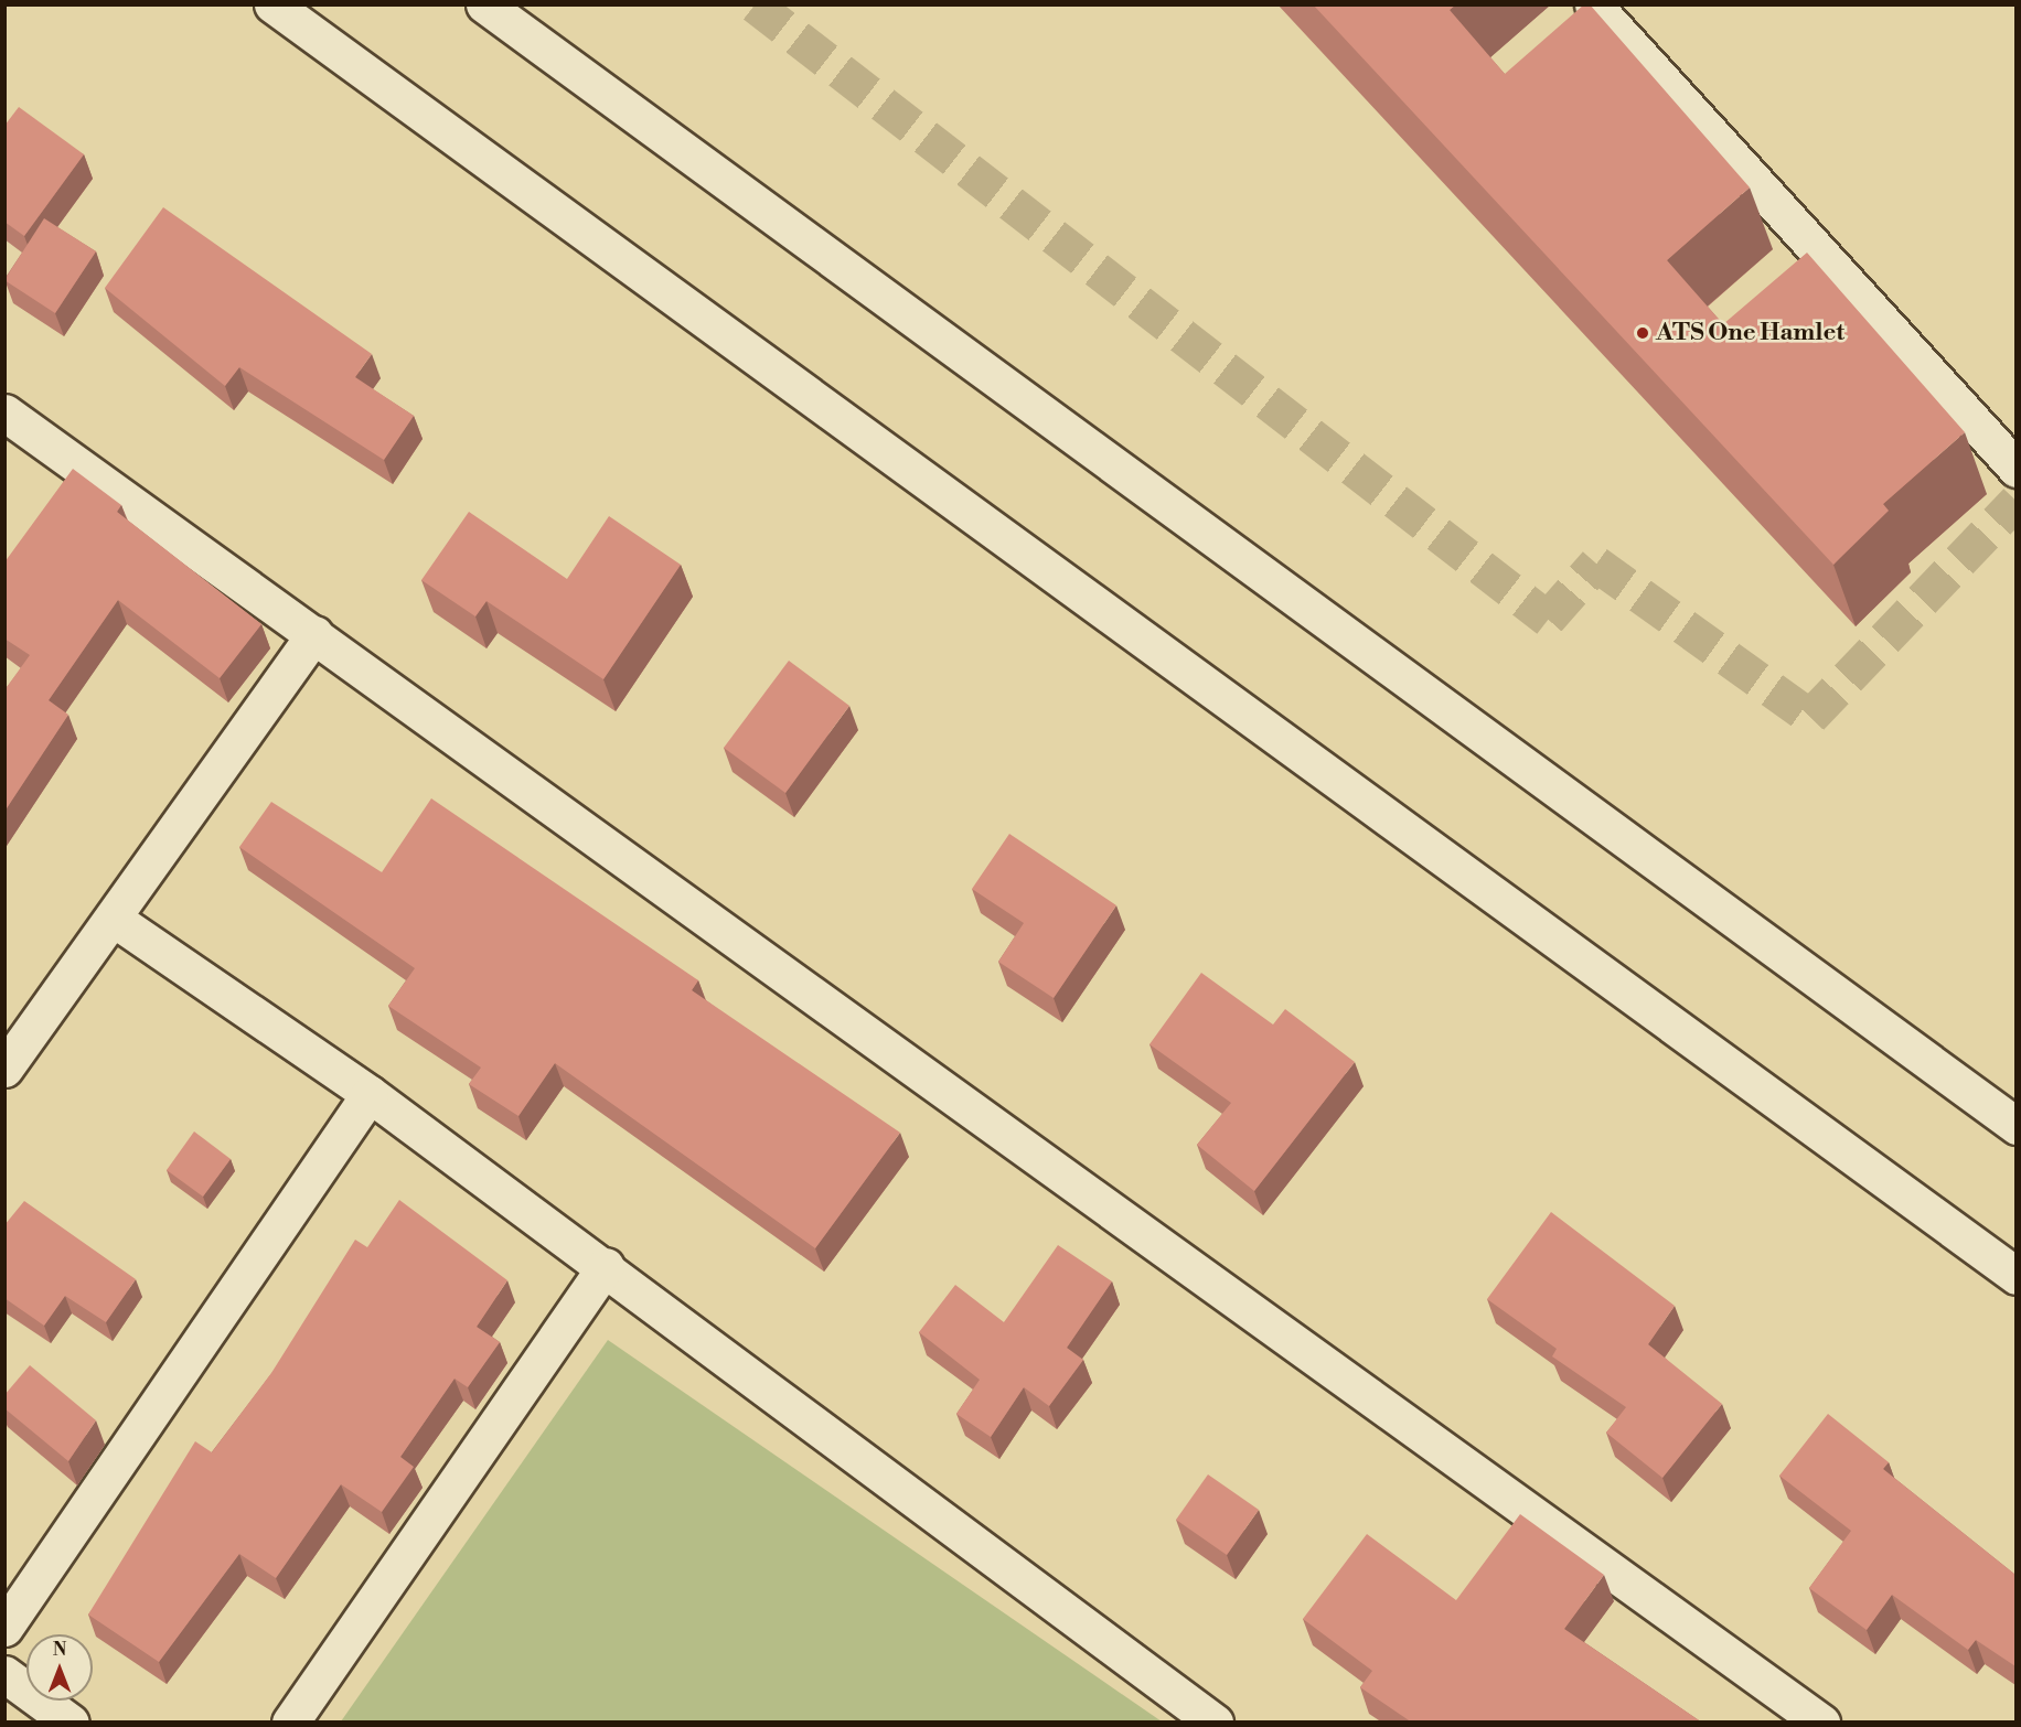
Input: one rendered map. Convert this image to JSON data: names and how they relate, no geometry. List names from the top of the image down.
{
  "places": ["ATS One Hamlet"],
  "north": "top"
}
